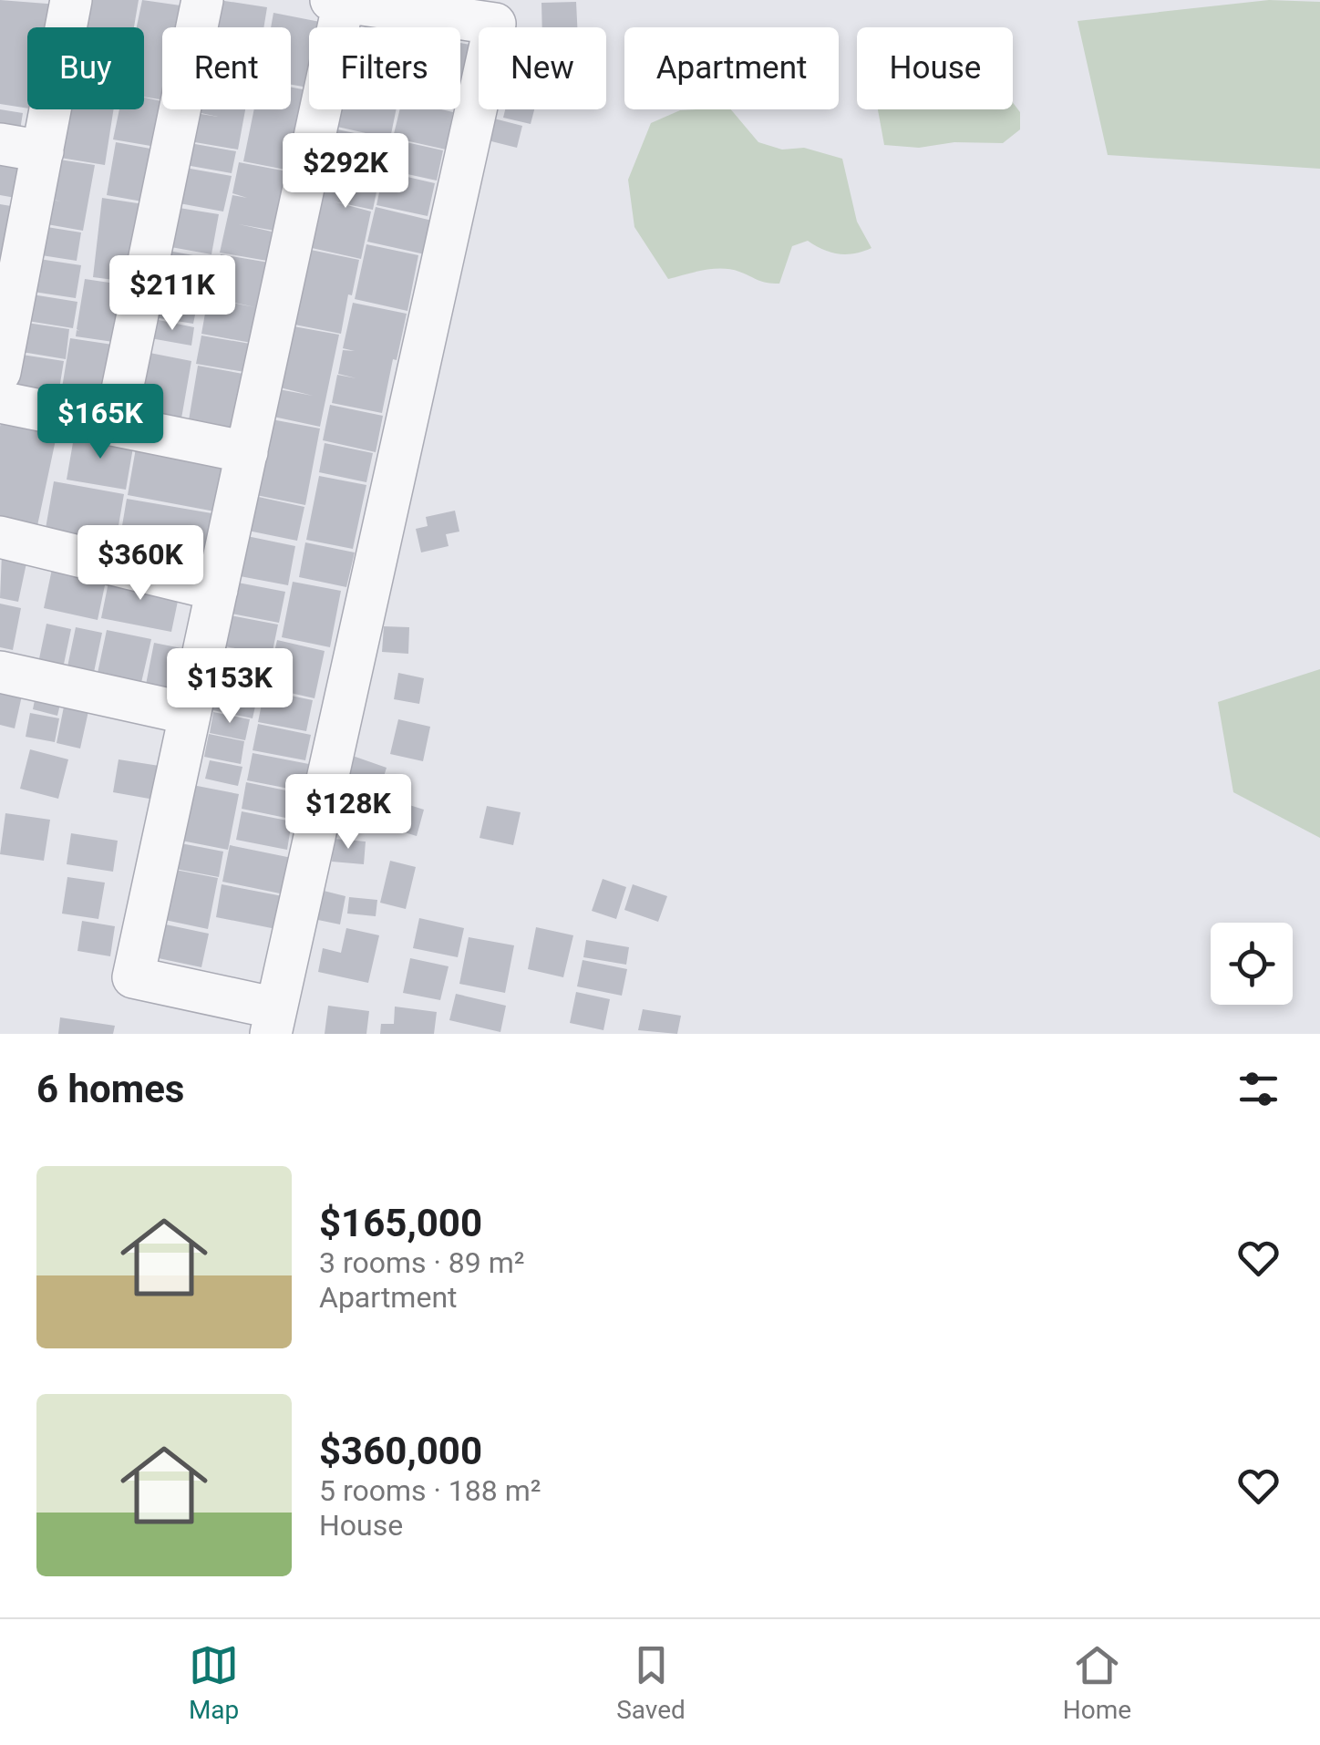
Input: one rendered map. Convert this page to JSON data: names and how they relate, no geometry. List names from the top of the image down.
{
  "page": {
    "chip": [
      "Buy",
      "Rent",
      "Filters",
      "New",
      "Apartment",
      "House"
    ],
    "price": [
      "$292K",
      "$211K",
      "$165K",
      "$360K",
      "$153K",
      "$128K"
    ],
    "heading": "6 homes",
    "list": [
      {
        "name": "$165,000",
        "note": "3 rooms · 89 m² · Apartment"
      },
      {
        "name": "$360,000",
        "note": "5 rooms · 188 m² · House"
      }
    ],
    "tabs": ["Map", "Saved", "Home"]
  }
}
